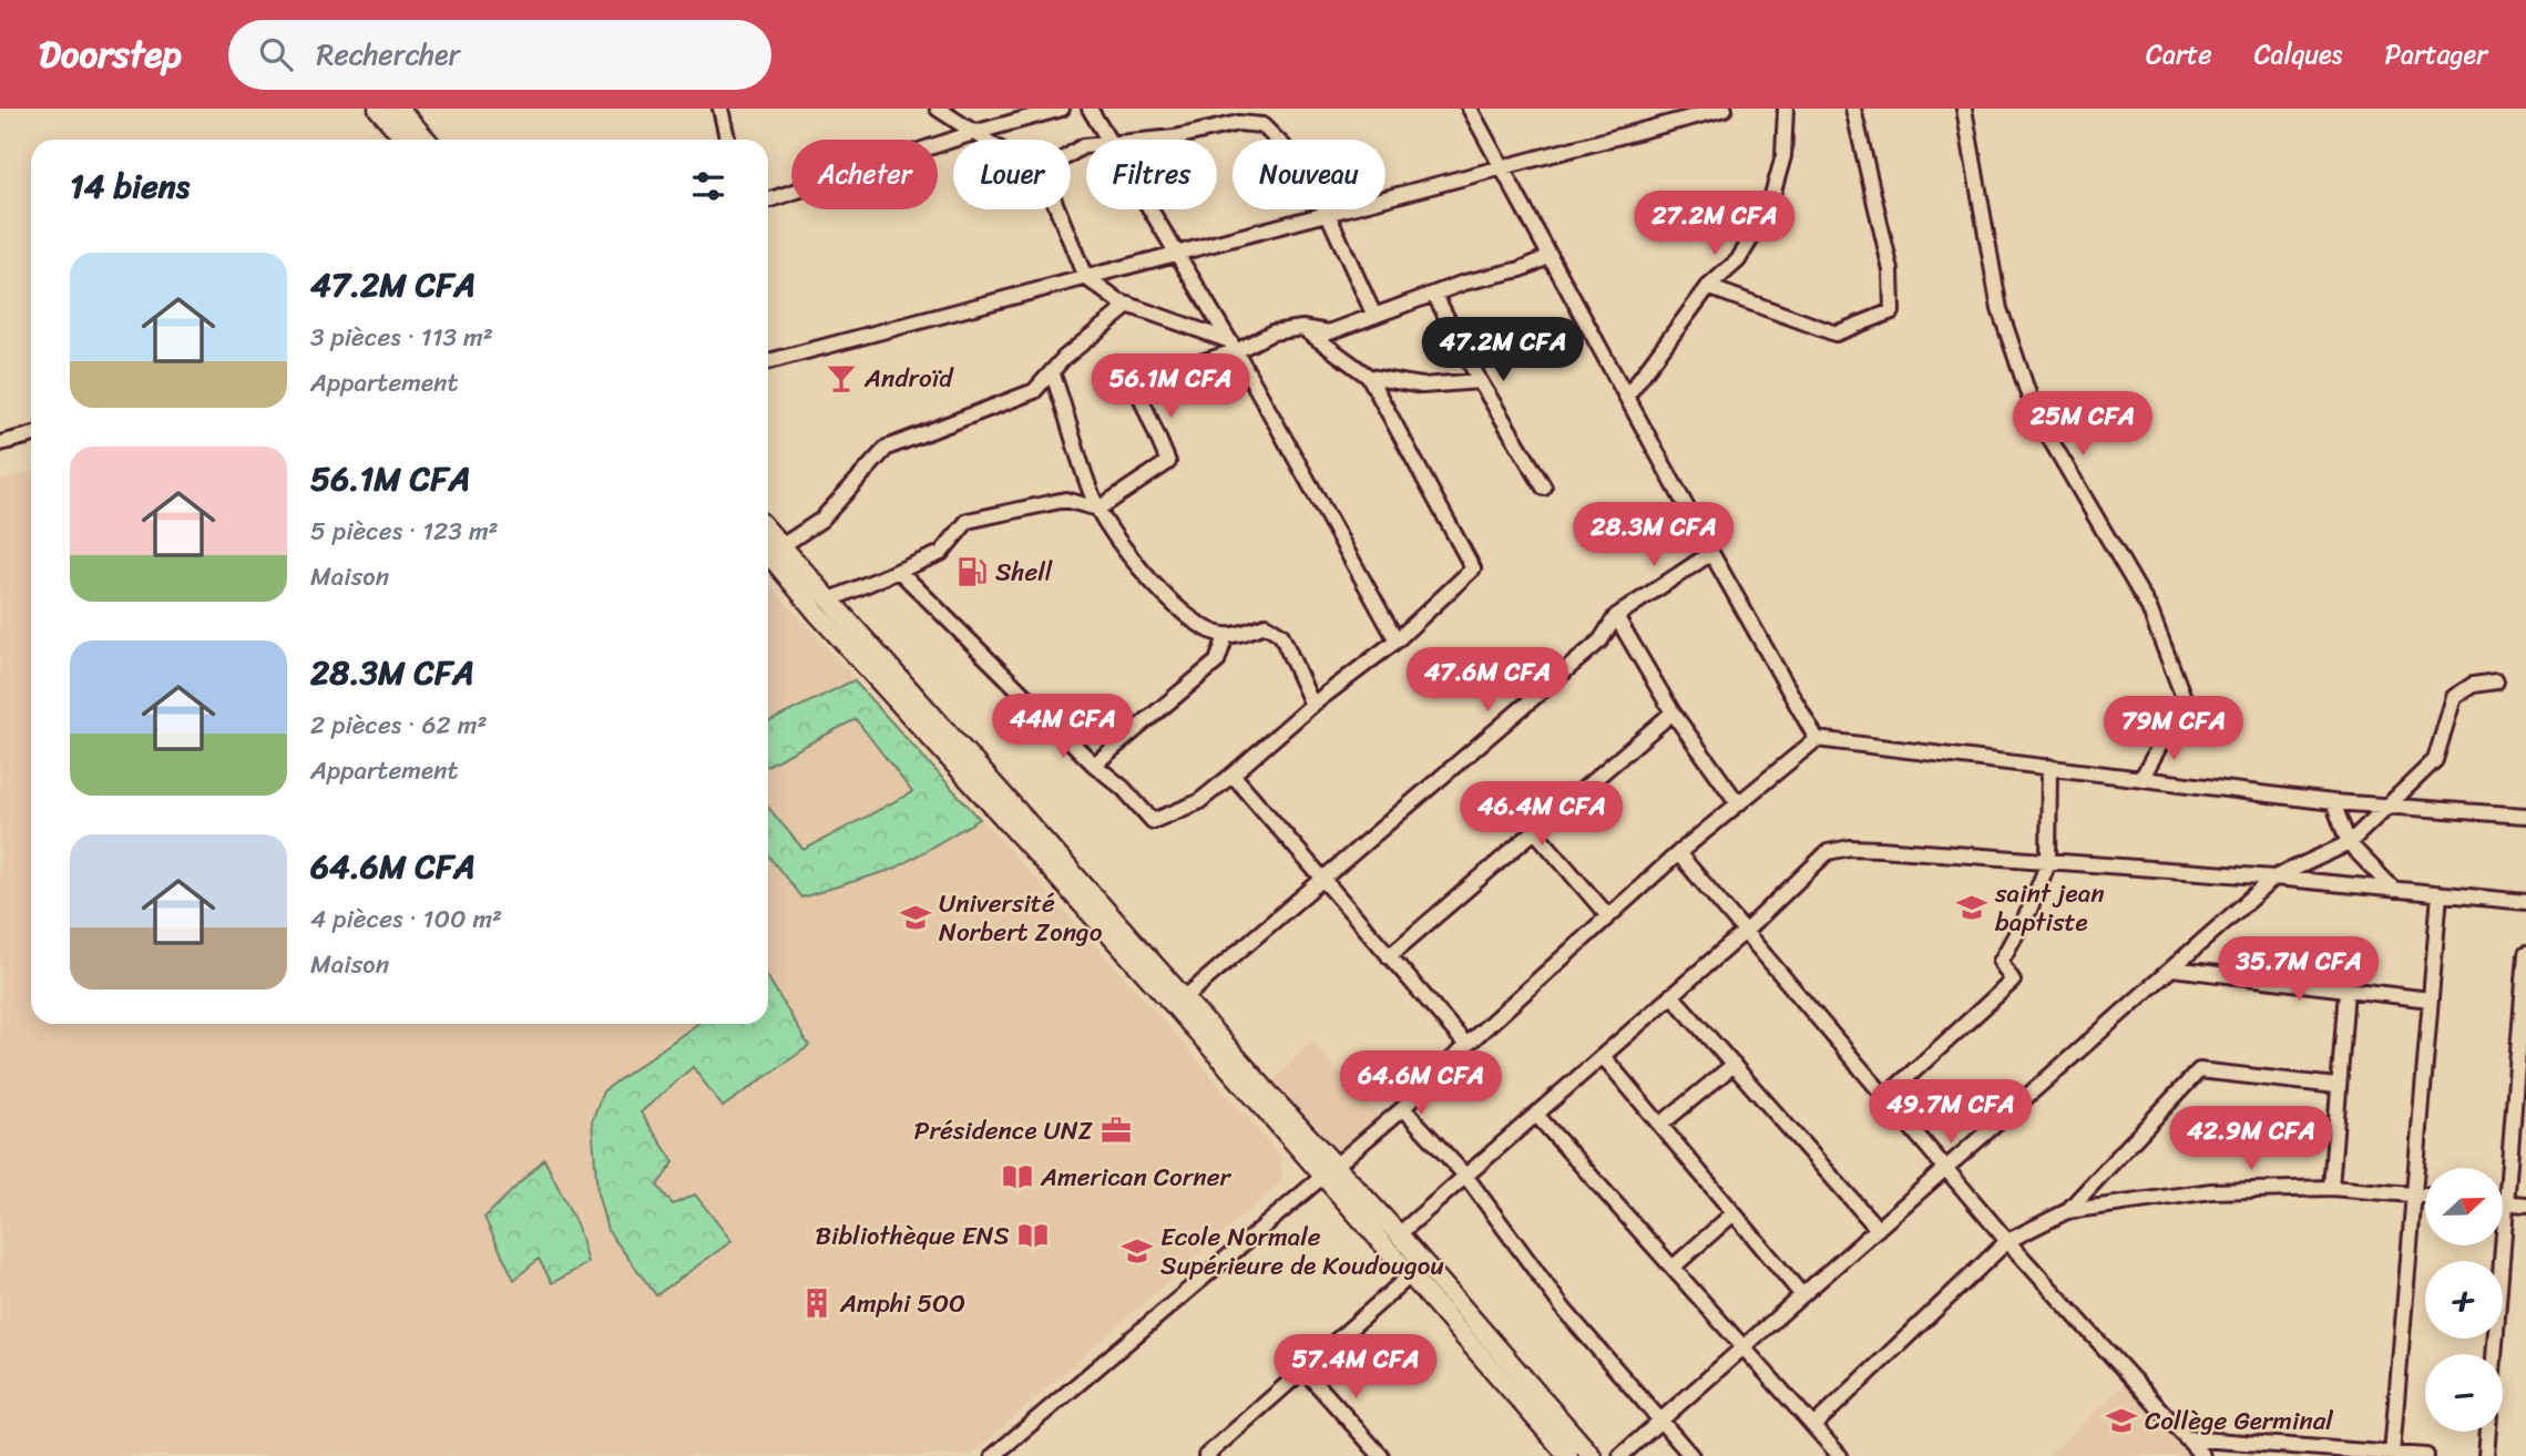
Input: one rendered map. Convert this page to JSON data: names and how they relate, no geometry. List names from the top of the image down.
{
  "places": {
    "bar": ["Androïd"],
    "fuel station": ["Shell"],
    "school or university": [
      "saint jean baptiste",
      "Université Norbert Zongo",
      "Ecole Normale Supérieure de Koudougou",
      "Collège Germinal"
    ],
    "office": ["Présidence UNZ"],
    "library": ["American Corner", "Bibliothèque ENS"],
    "building": ["Amphi 5OO"]
  },
  "north": "right",
  "page": {
    "header": "Doorstep",
    "search": "Rechercher",
    "nav": ["Carte", "Calques", "Partager"],
    "chip": [
      "Acheter",
      "Louer",
      "Filtres",
      "Nouveau"
    ],
    "heading": "14 biens",
    "price": [
      "27.2M CFA",
      "47.2M CFA",
      "56.1M CFA",
      "25M CFA",
      "28.3M CFA",
      "47.6M CFA",
      "44M CFA",
      "79M CFA",
      "46.4M CFA",
      "35.7M CFA",
      "64.6M CFA",
      "49.7M CFA",
      "42.9M CFA",
      "57.4M CFA"
    ],
    "list": [
      {
        "name": "47.2M CFA",
        "note": "3 pièces · 113 m² · Appartement"
      },
      {
        "name": "56.1M CFA",
        "note": "5 pièces · 123 m² · Maison"
      },
      {
        "name": "28.3M CFA",
        "note": "2 pièces · 62 m² · Appartement"
      },
      {
        "name": "64.6M CFA",
        "note": "4 pièces · 100 m² · Maison"
      }
    ],
    "map_buttons": ["+", "−"]
  }
}
